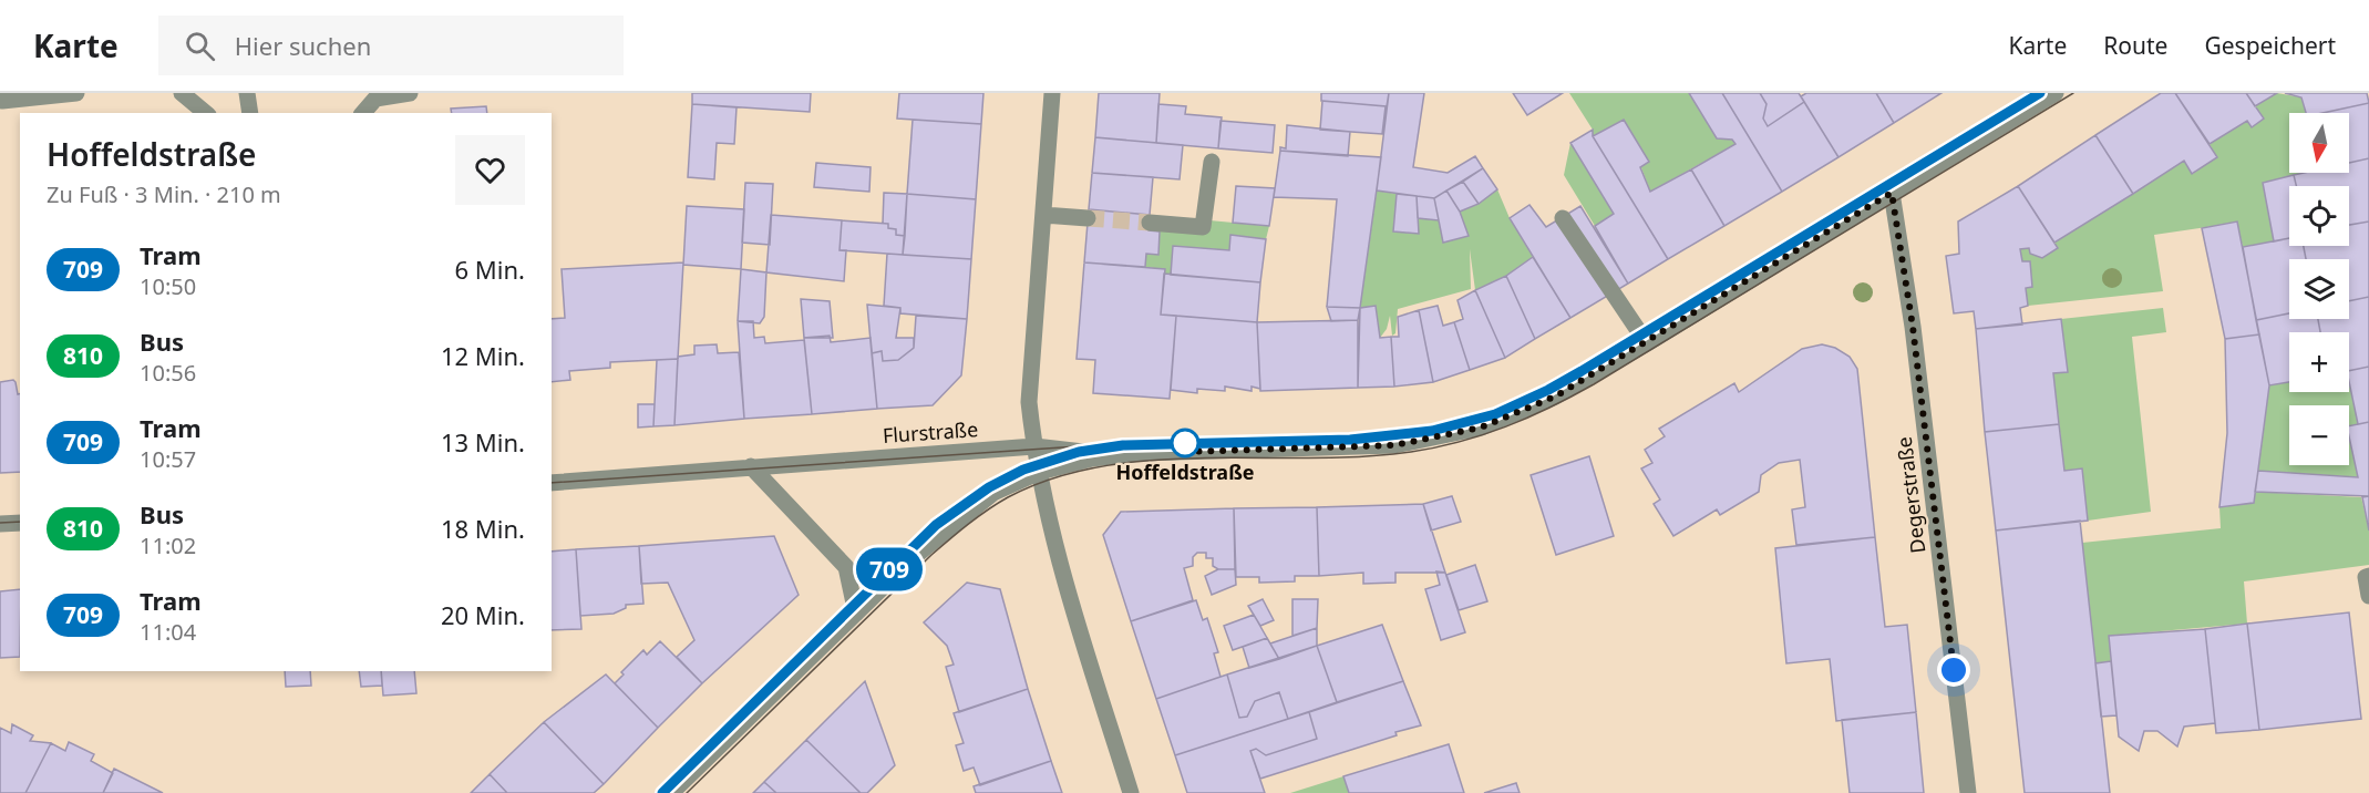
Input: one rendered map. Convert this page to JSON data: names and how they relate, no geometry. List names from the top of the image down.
{
  "streets": {
    "street": ["Flurstraße", "Degerstraße"]
  },
  "crossings": [
    ["Flurstraße", "Degerstraße"]
  ],
  "places": ["Hoffeldstraße"],
  "lines": ["tram line 709"],
  "north": "bottom",
  "page": {
    "header": "Karte",
    "search": "Hier suchen",
    "nav": ["Karte", "Route", "Gespeichert"],
    "on_map": "709",
    "map_buttons": ["+", "−"],
    "heading": ["Hoffeldstraße", "Zu Fuß · 3 Min. · 210 m"],
    "list": [
      {
        "mark": "709",
        "name": "Tram",
        "note": "10:50",
        "value": "6 Min."
      },
      {
        "mark": "810",
        "name": "Bus",
        "note": "10:56",
        "value": "12 Min."
      },
      {
        "mark": "709",
        "name": "Tram",
        "note": "10:57",
        "value": "13 Min."
      },
      {
        "mark": "810",
        "name": "Bus",
        "note": "11:02",
        "value": "18 Min."
      },
      {
        "mark": "709",
        "name": "Tram",
        "note": "11:04",
        "value": "20 Min."
      }
    ]
  }
}
